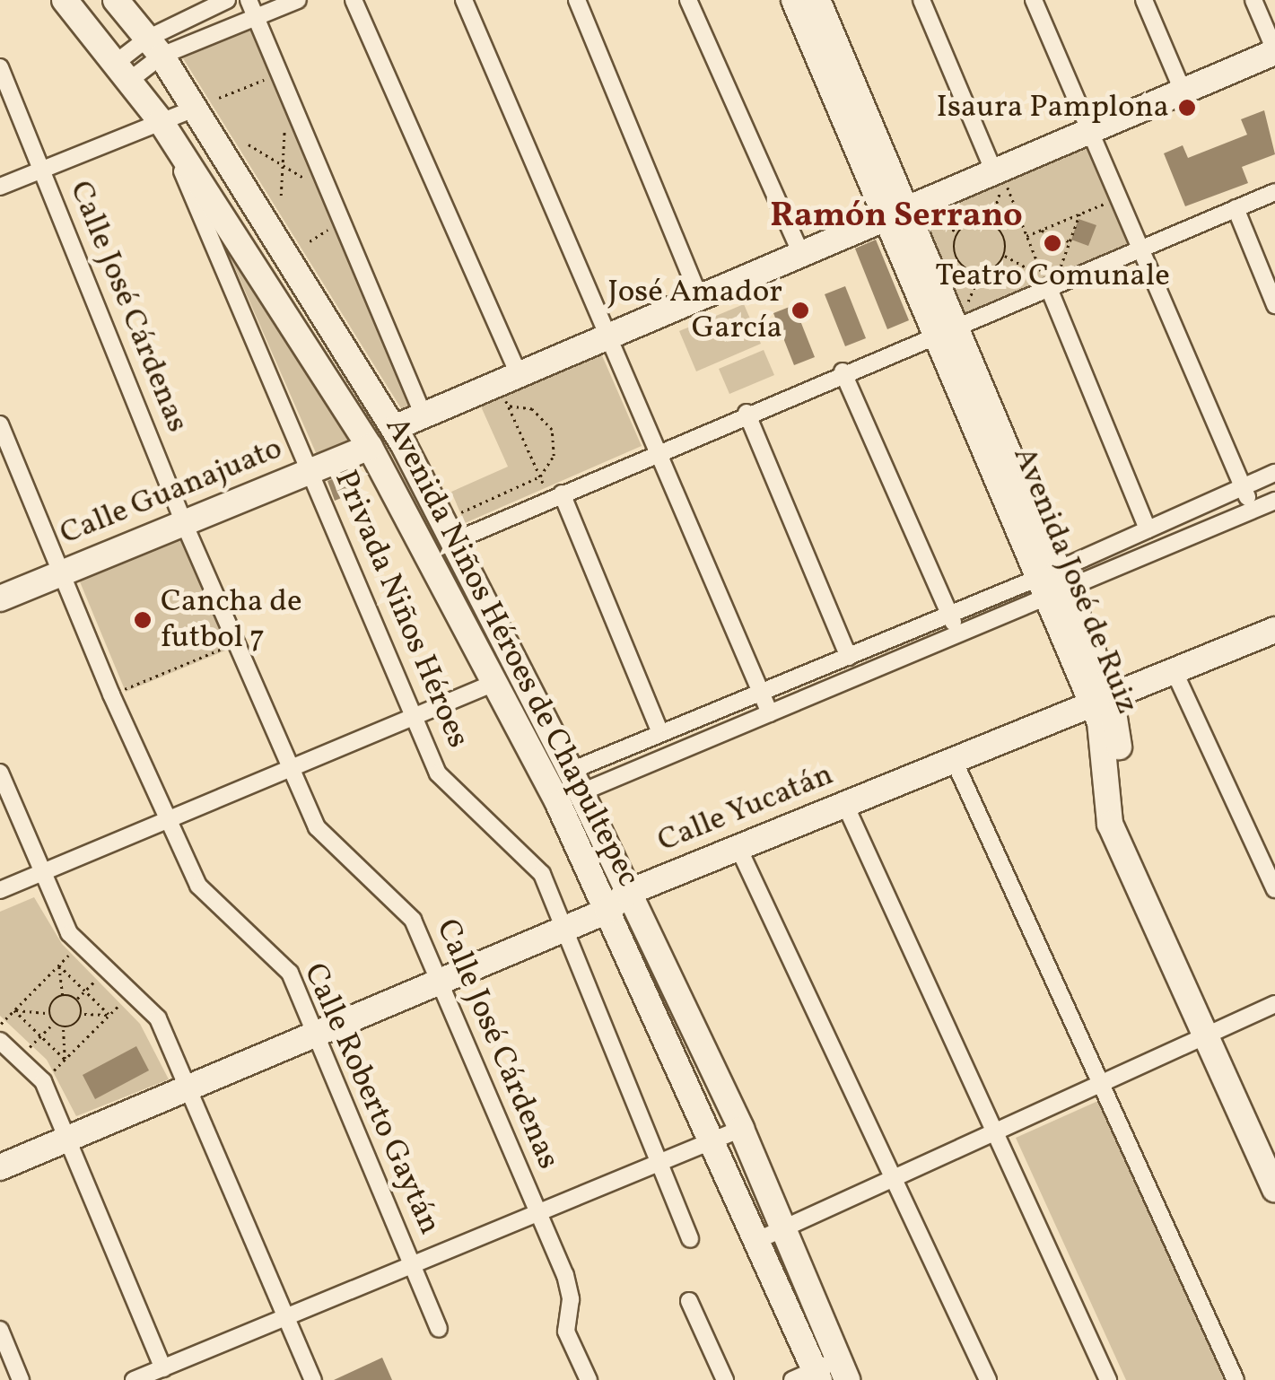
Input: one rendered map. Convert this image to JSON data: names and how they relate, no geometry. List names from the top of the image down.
{
  "streets": {
    "street": [
      "Calle José Cárdenas",
      "Calle Guanajuato",
      "Avenida José de Ruiz",
      "Privada Niños Héroes",
      "Avenida Niños Héroes de Chapultepec",
      "Calle Yucatán",
      "Calle Roberto Gaytán"
    ]
  },
  "crossings": [
    ["Calle José Cárdenas", "Calle Guanajuato"],
    ["Calle José Cárdenas", "Calle Yucatán"],
    ["Calle Guanajuato", "Privada Niños Héroes"],
    ["Calle Guanajuato", "Avenida Niños Héroes de Chapultepec"],
    ["Calle Guanajuato", "Calle Roberto Gaytán"],
    ["Avenida José de Ruiz", "Calle Yucatán"],
    ["Privada Niños Héroes", "Avenida Niños Héroes de Chapultepec"],
    ["Privada Niños Héroes", "Calle Yucatán"],
    ["Avenida Niños Héroes de Chapultepec", "Calle Yucatán"],
    ["Calle Yucatán", "Calle Roberto Gaytán"]
  ],
  "districts": ["Ramón Serrano"],
  "places": [
    "Isaura Pamplona",
    "Teatro Comunale",
    "José Amador García",
    "Cancha de futbol 7"
  ]
}
